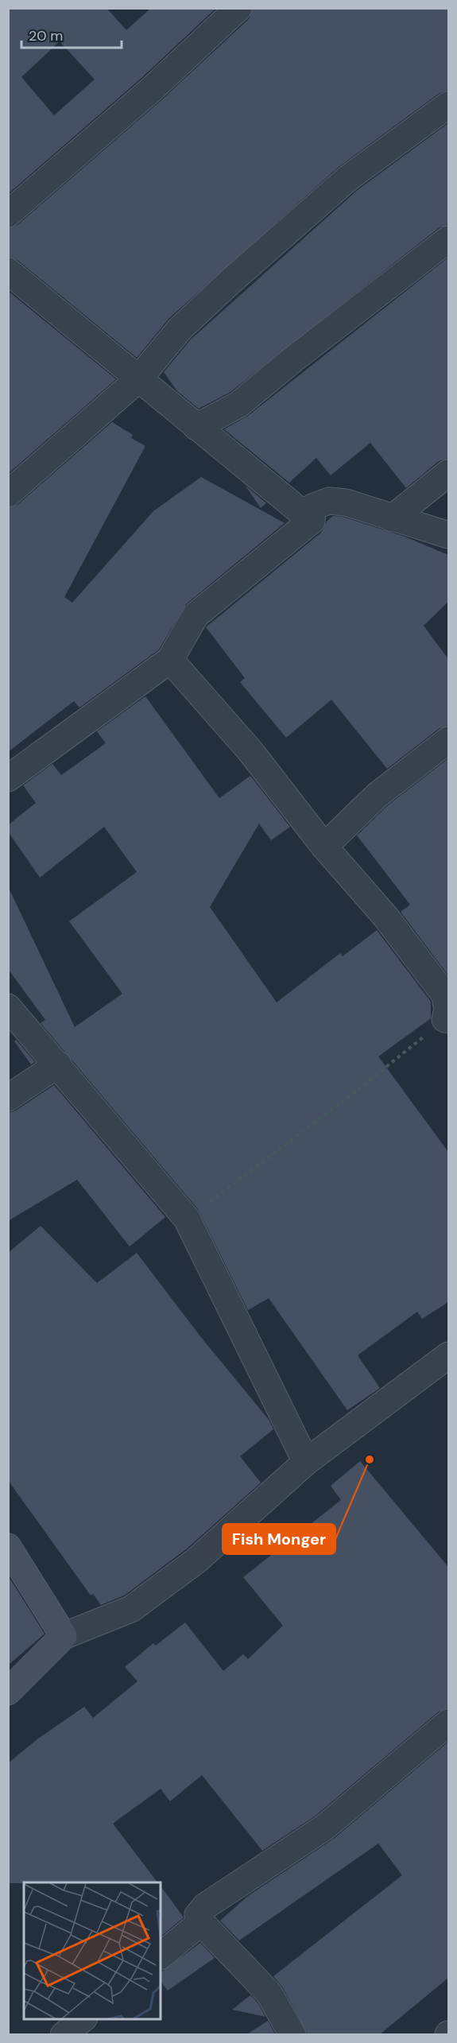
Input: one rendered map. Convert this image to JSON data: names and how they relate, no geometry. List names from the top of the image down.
{
  "places": ["Fish Monger"],
  "scale_bar": "20 m"
}
